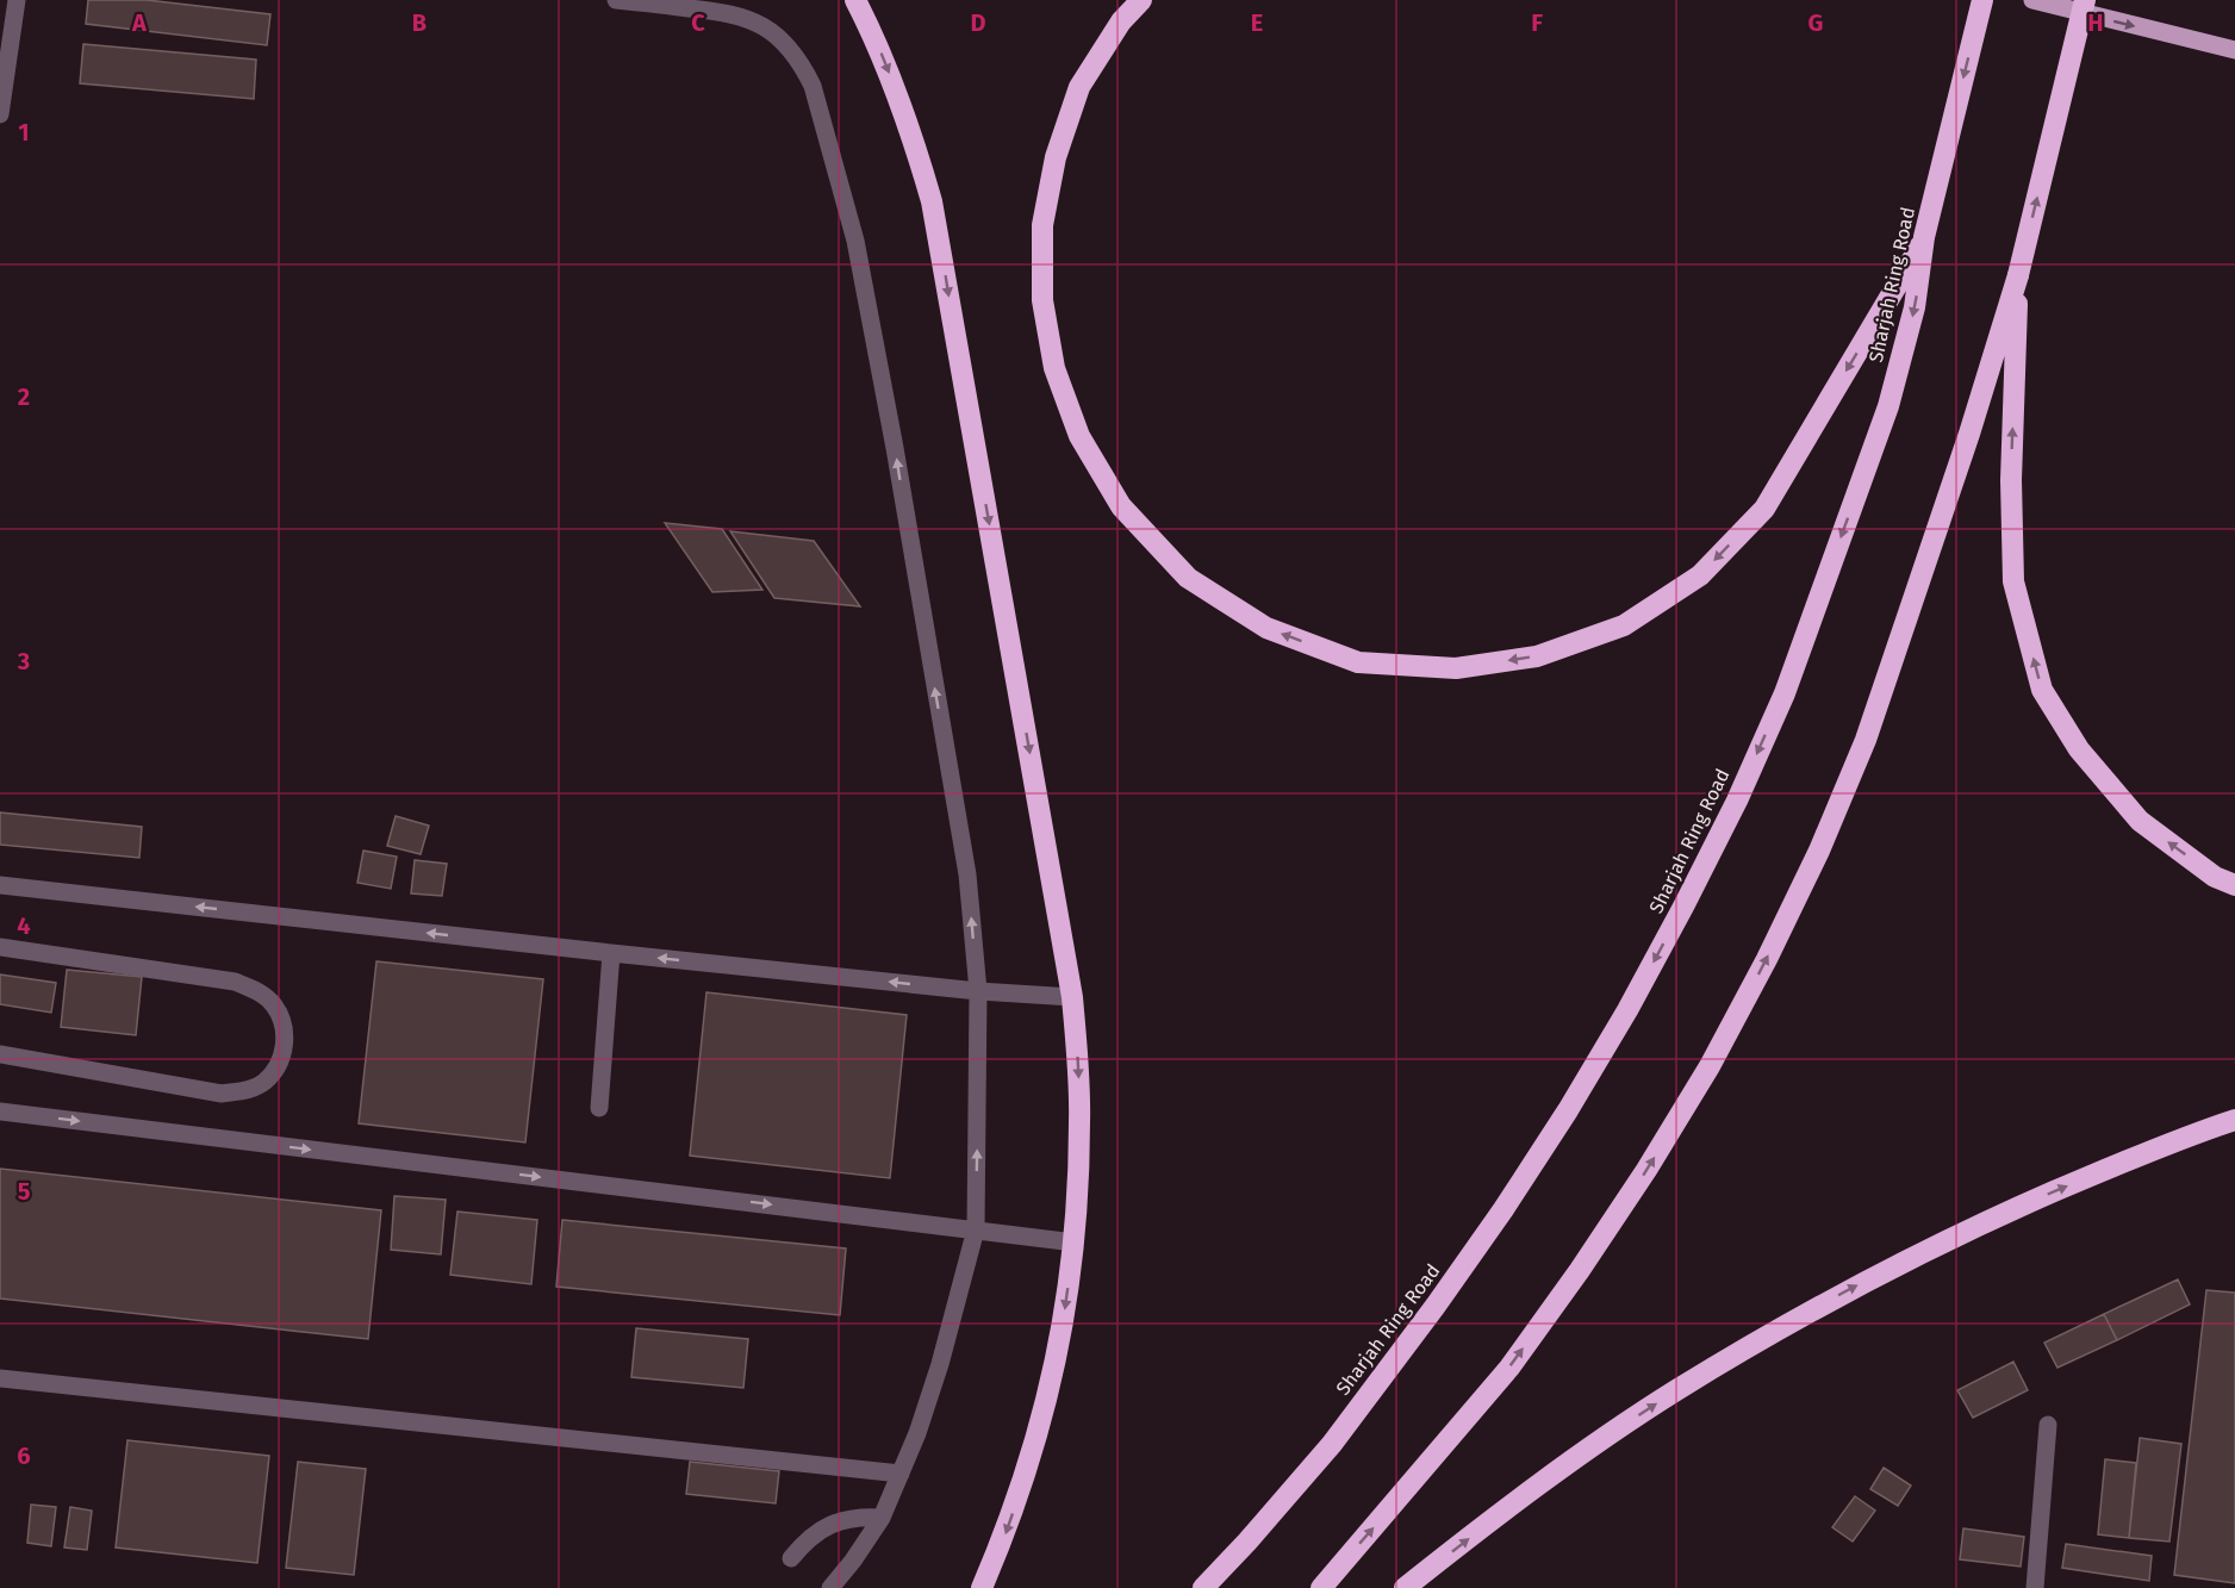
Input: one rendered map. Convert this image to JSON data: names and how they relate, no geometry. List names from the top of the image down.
{
  "streets": {
    "highway": ["Sharjah Ring Road"]
  },
  "grid": {
    "columns": [
      "A",
      "B",
      "C",
      "D",
      "E",
      "F",
      "G",
      "H"
    ],
    "rows": [
      "1",
      "2",
      "3",
      "4",
      "5",
      "6"
    ]
  }
}
